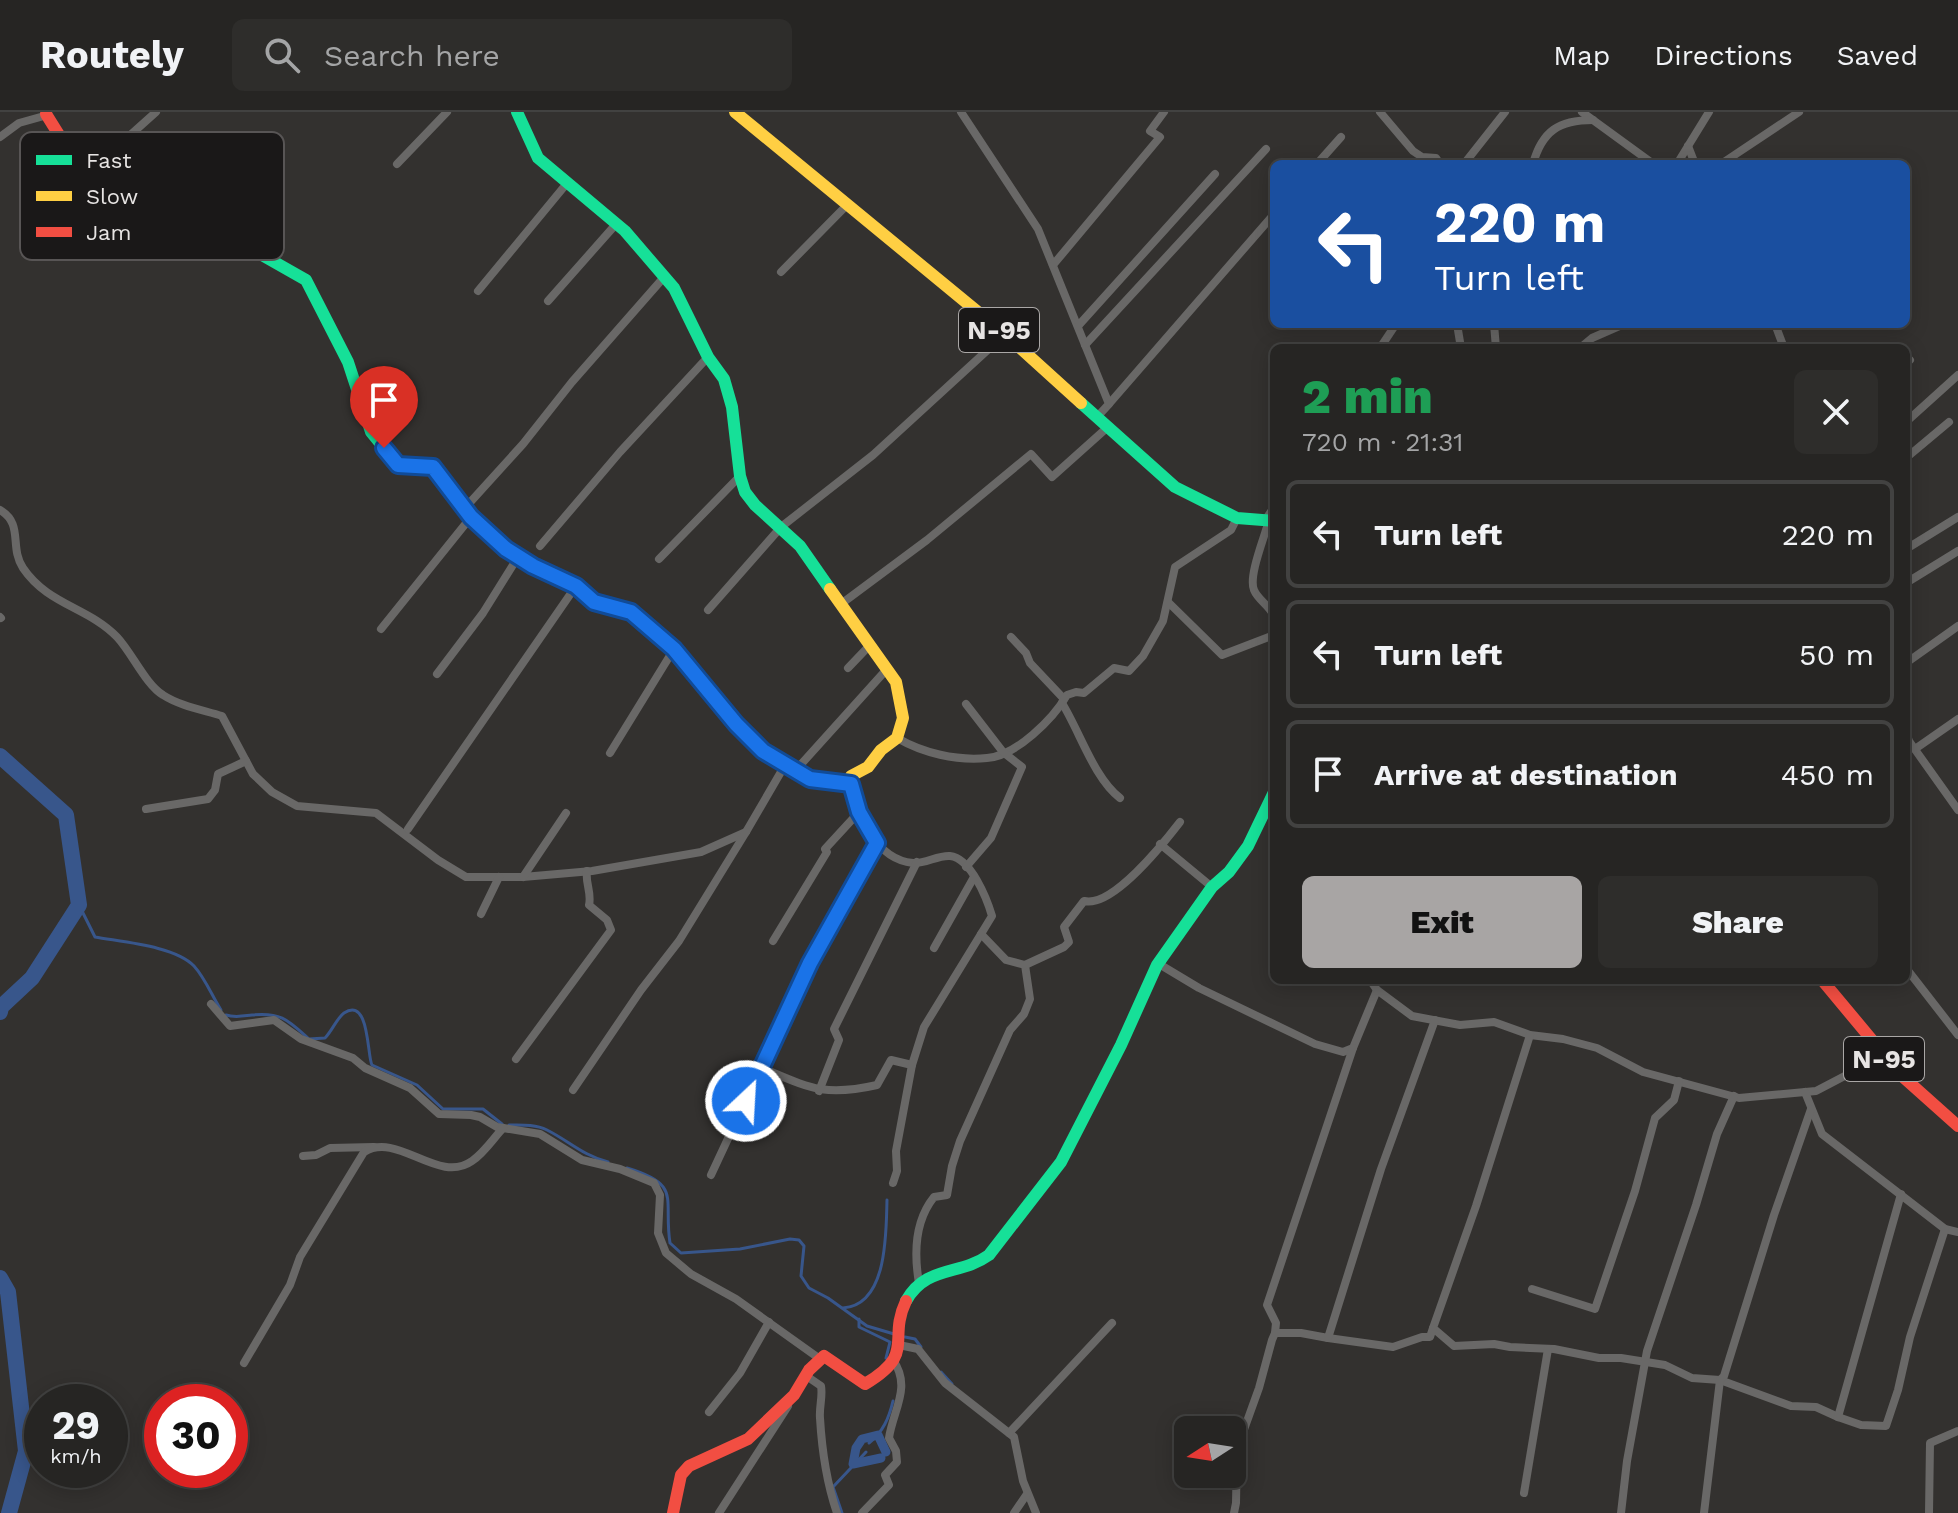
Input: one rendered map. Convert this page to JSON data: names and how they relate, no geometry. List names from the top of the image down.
{
  "streets": {
    "main road": ["N-95"]
  },
  "legend": ["Fast", "Slow", "Jam"],
  "north": "left",
  "page": {
    "header": "Routely",
    "search": "Search here",
    "nav": ["Map", "Directions", "Saved"],
    "turn": ["220 m", "Turn left"],
    "heading": ["2 min", "720 m · 21:31"],
    "list": [
      {
        "name": "Turn left",
        "value": "220 m"
      },
      {
        "name": "Turn left",
        "value": "50 m"
      },
      {
        "name": "Arrive at destination",
        "value": "450 m"
      }
    ],
    "buttons": ["Exit", "Share"],
    "speed": "29 km/h",
    "limit": "30"
  }
}
